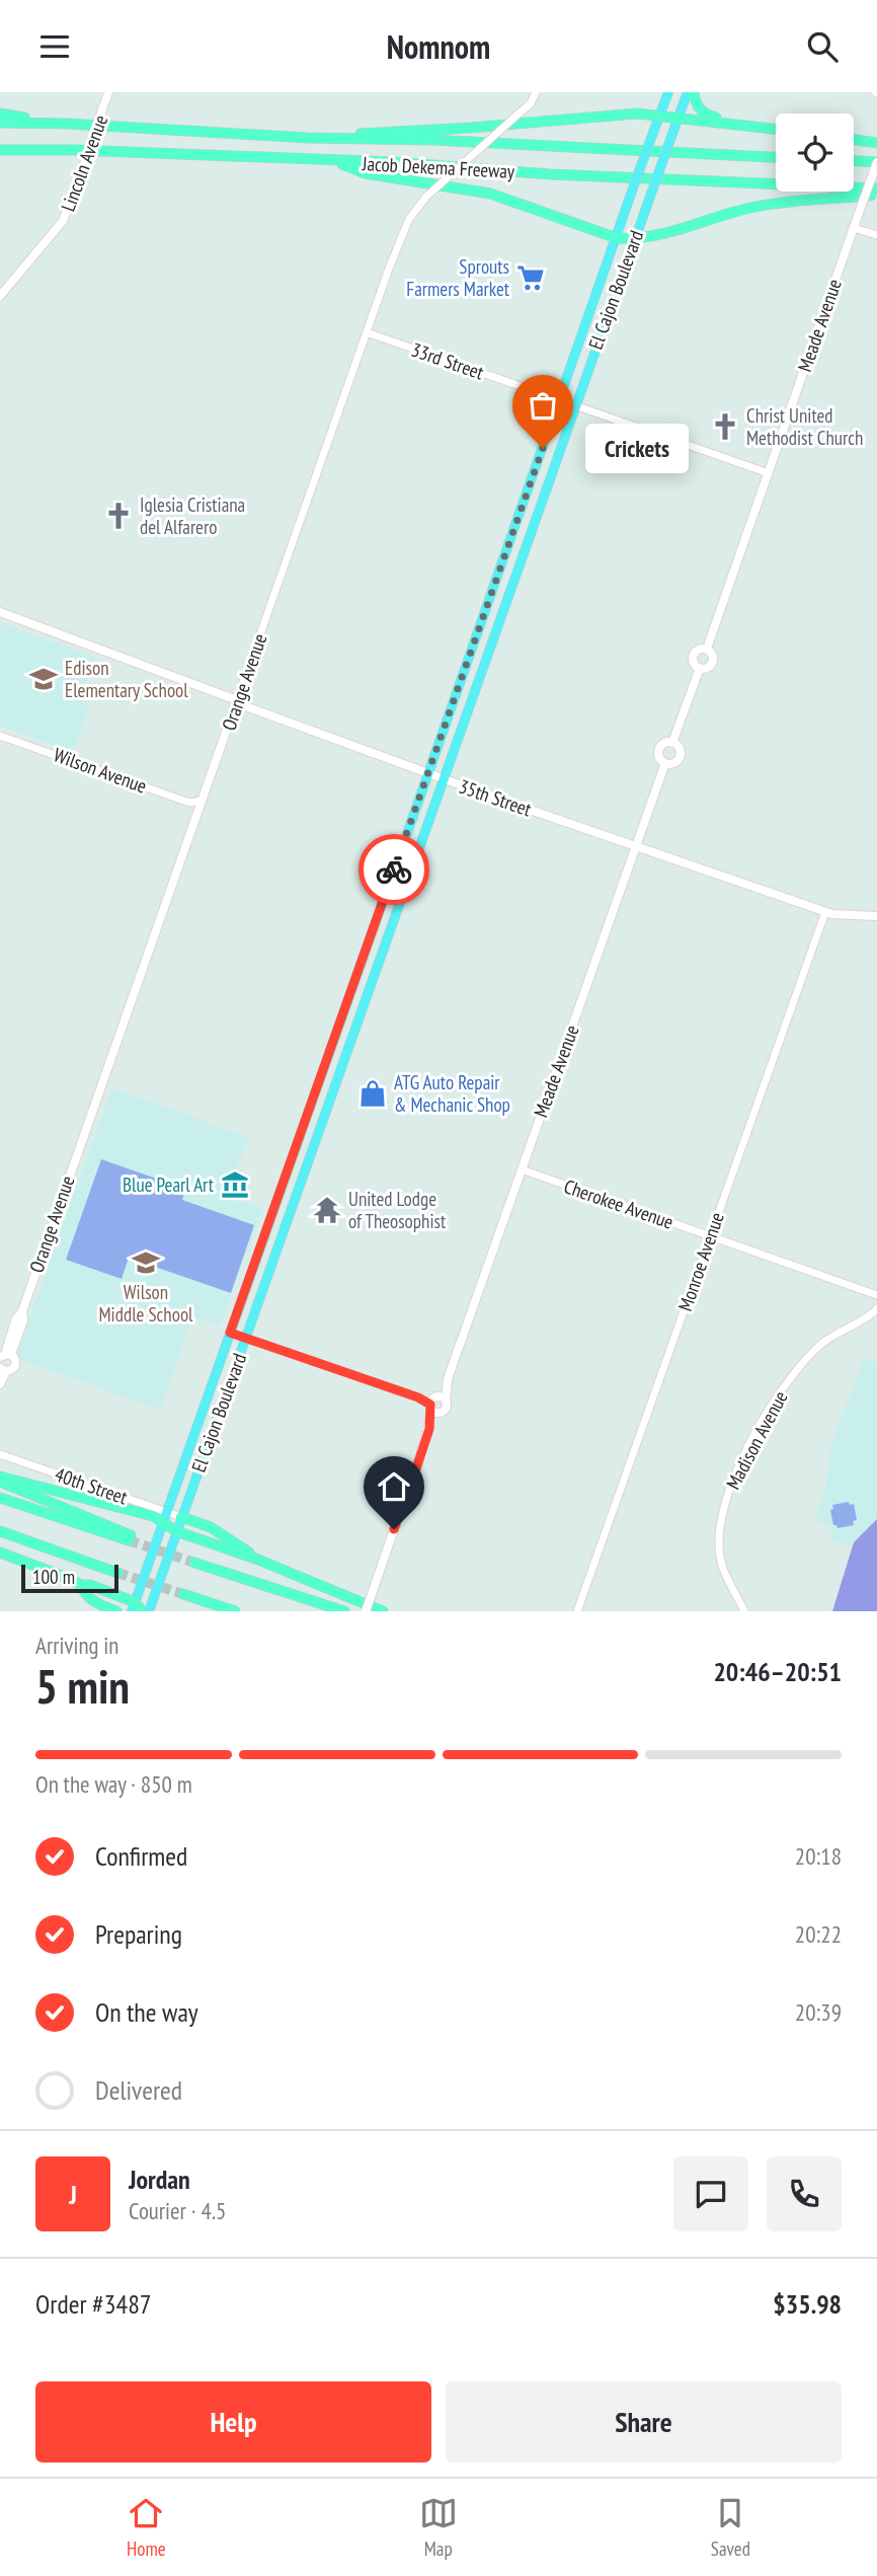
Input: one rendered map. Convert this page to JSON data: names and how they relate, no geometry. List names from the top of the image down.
{
  "streets": {
    "highway": ["Jacob Dekema Freeway"],
    "main road": [
      "Lincoln Avenue",
      "El Cajon Boulevard",
      "Meade Avenue",
      "Orange Avenue",
      "35th Street"
    ],
    "street": [
      "33rd Street",
      "Wilson Avenue",
      "Cherokee Avenue",
      "Monroe Avenue",
      "Madison Avenue",
      "40th Street"
    ]
  },
  "crossings": [
    ["El Cajon Boulevard", "33rd Street"],
    ["El Cajon Boulevard", "35th Street"],
    ["El Cajon Boulevard", "40th Street"],
    ["Meade Avenue", "33rd Street"],
    ["Meade Avenue", "35th Street"],
    ["Meade Avenue", "Cherokee Avenue"],
    ["33rd Street", "Orange Avenue"],
    ["Orange Avenue", "Wilson Avenue"],
    ["Orange Avenue", "35th Street"],
    ["35th Street", "Monroe Avenue"],
    ["Cherokee Avenue", "Monroe Avenue"]
  ],
  "places": {
    "supermarket": ["Sprouts Farmers Market"],
    "church": ["Christ United Methodist Church", "Iglesia Cristiana del Alfarero"],
    "other": ["Crickets"],
    "school or university": ["Edison Elementary School", "Wilson Middle School"],
    "shop": ["ATG Auto Repair & Mechanic Shop"],
    "museum": ["Blue Pearl Art"],
    "temple": ["United Lodge of Theosophist"]
  },
  "scale_bar": "100 m",
  "page": {
    "header": "Nomnom",
    "bubble": "Crickets",
    "scale": "100 m",
    "heading": ["5 min", "Arriving in", "20:46–20:51"],
    "panel": [
      "Jordan",
      "Courier · 4.5",
      "Order #3487",
      "$35.98"
    ],
    "bar": "On the way · 850 m",
    "list": [
      ["Confirmed", "20:18"],
      ["Preparing", "20:22"],
      ["On the way", "20:39"],
      "Delivered"
    ],
    "round": "J",
    "buttons": ["Help", "Share"],
    "tabs": ["Home", "Map", "Saved"]
  }
}
